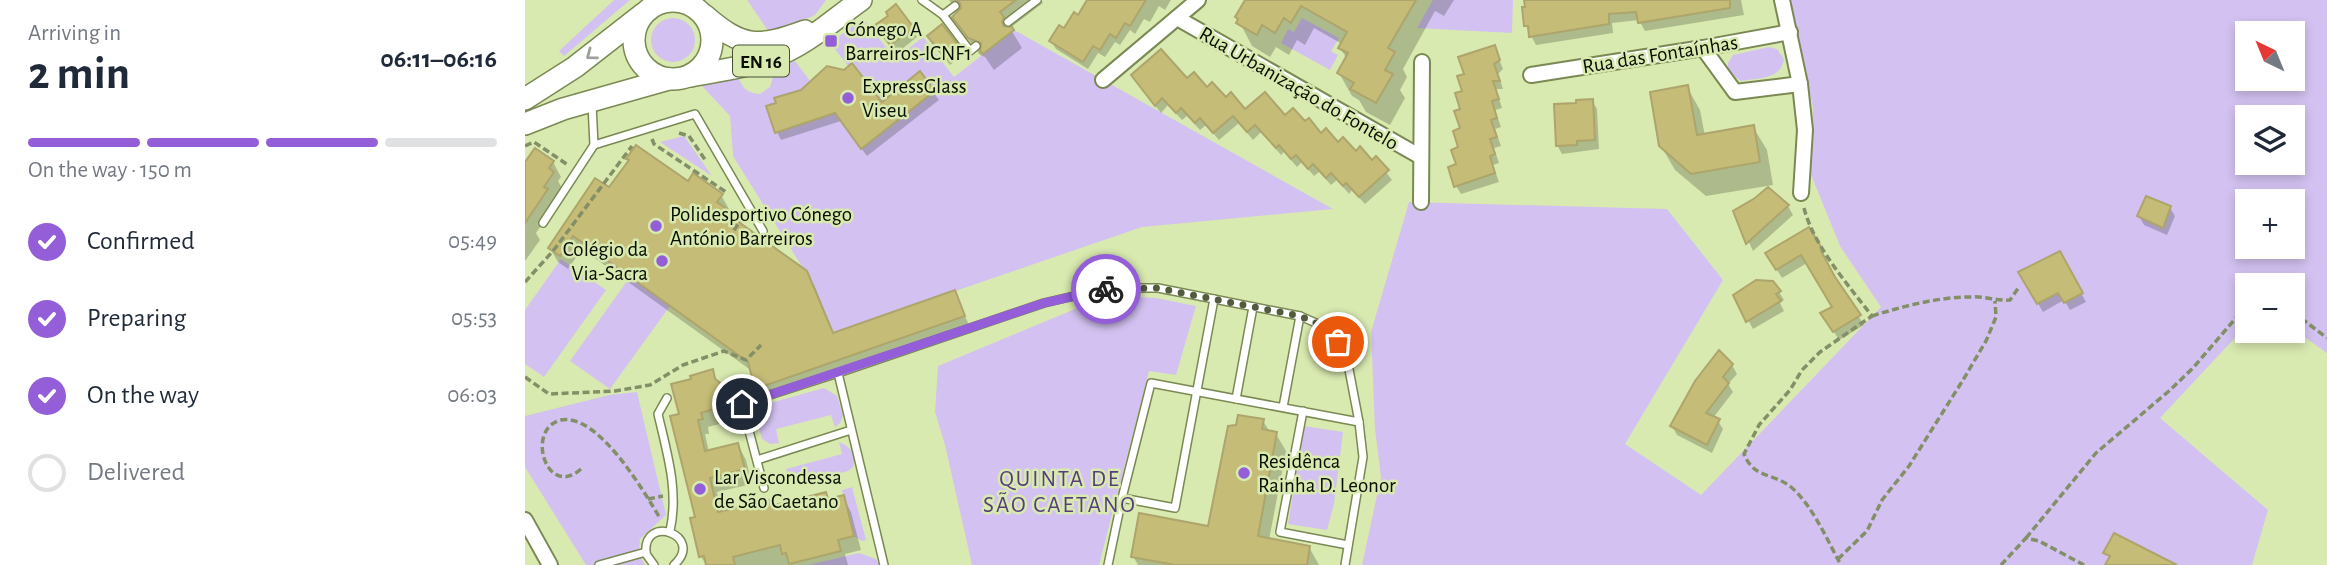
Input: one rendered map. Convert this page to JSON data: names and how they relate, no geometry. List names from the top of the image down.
{
  "streets": {
    "main road": ["EN 16"],
    "street": ["Rua das Fontaínhas", "Rua Urbanização do Fontelo"]
  },
  "districts": ["QUINTA DE SÃO CAETANO"],
  "places": {
    "transit": ["Cónego A Barreiros-ICNF1"],
    "other": [
      "ExpressGlass Viseu",
      "Polidesportivo Cónego António Barreiros",
      "Colégio da Via-Sacra",
      "Residênca Rainha D. Leonor",
      "Lar Viscondessa de São Caetano"
    ]
  },
  "north": "top left",
  "page": {
    "heading": ["2 min", "Arriving in", "06:11–06:16"],
    "map_buttons": ["+", "−"],
    "bar": "On the way · 150 m",
    "list": [
      ["Confirmed", "05:49"],
      ["Preparing", "05:53"],
      ["On the way", "06:03"],
      "Delivered"
    ]
  }
}
